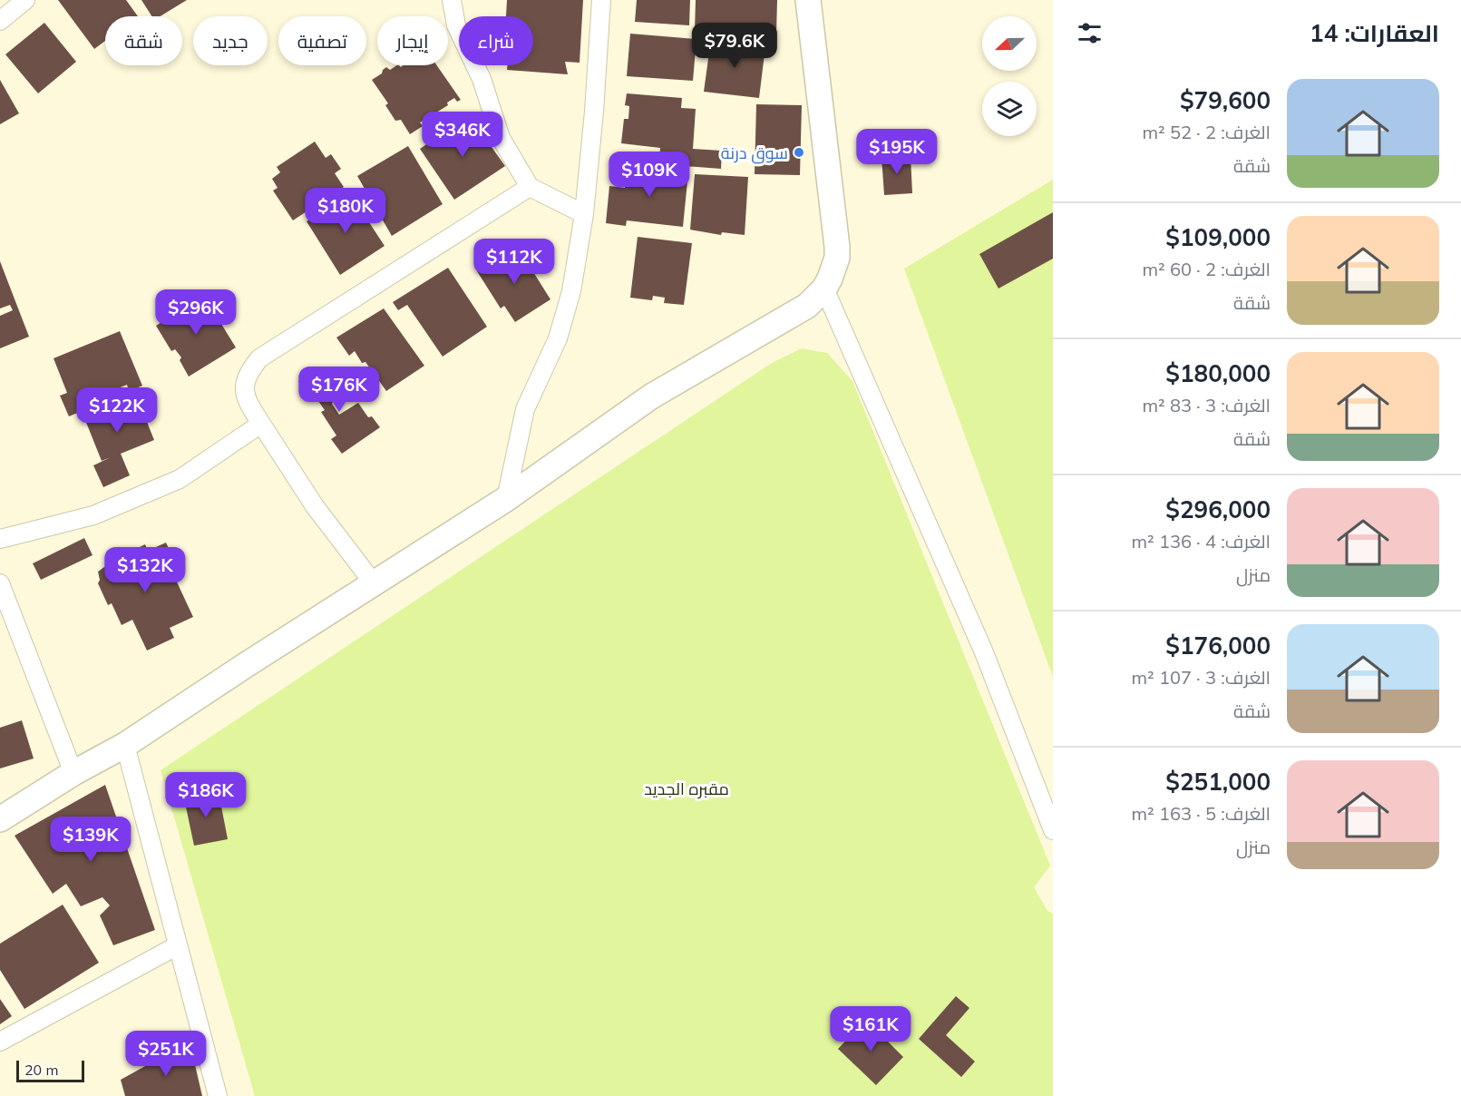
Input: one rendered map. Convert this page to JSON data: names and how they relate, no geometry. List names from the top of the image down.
{
  "parks": ["مقبره الجديد"],
  "places": ["سوق درنة"],
  "scale_bar": "20 m",
  "north": "left",
  "page": {
    "heading": "العقارات: 14",
    "chip": [
      "شراء",
      "إيجار",
      "تصفية",
      "جديد",
      "شقة"
    ],
    "price": [
      "$79.6K",
      "$346K",
      "$195K",
      "$109K",
      "$180K",
      "$112K",
      "$296K",
      "$176K",
      "$122K",
      "$132K",
      "$186K",
      "$139K",
      "$161K",
      "$251K"
    ],
    "list": [
      {
        "name": "$79,600",
        "note": "الغرف: 2 · 52 m² · شقة"
      },
      {
        "name": "$109,000",
        "note": "الغرف: 2 · 60 m² · شقة"
      },
      {
        "name": "$180,000",
        "note": "الغرف: 3 · 83 m² · شقة"
      },
      {
        "name": "$296,000",
        "note": "الغرف: 4 · 136 m² · منزل"
      },
      {
        "name": "$176,000",
        "note": "الغرف: 3 · 107 m² · شقة"
      },
      {
        "name": "$251,000",
        "note": "الغرف: 5 · 163 m² · منزل"
      }
    ],
    "scale": "20 m"
  }
}
